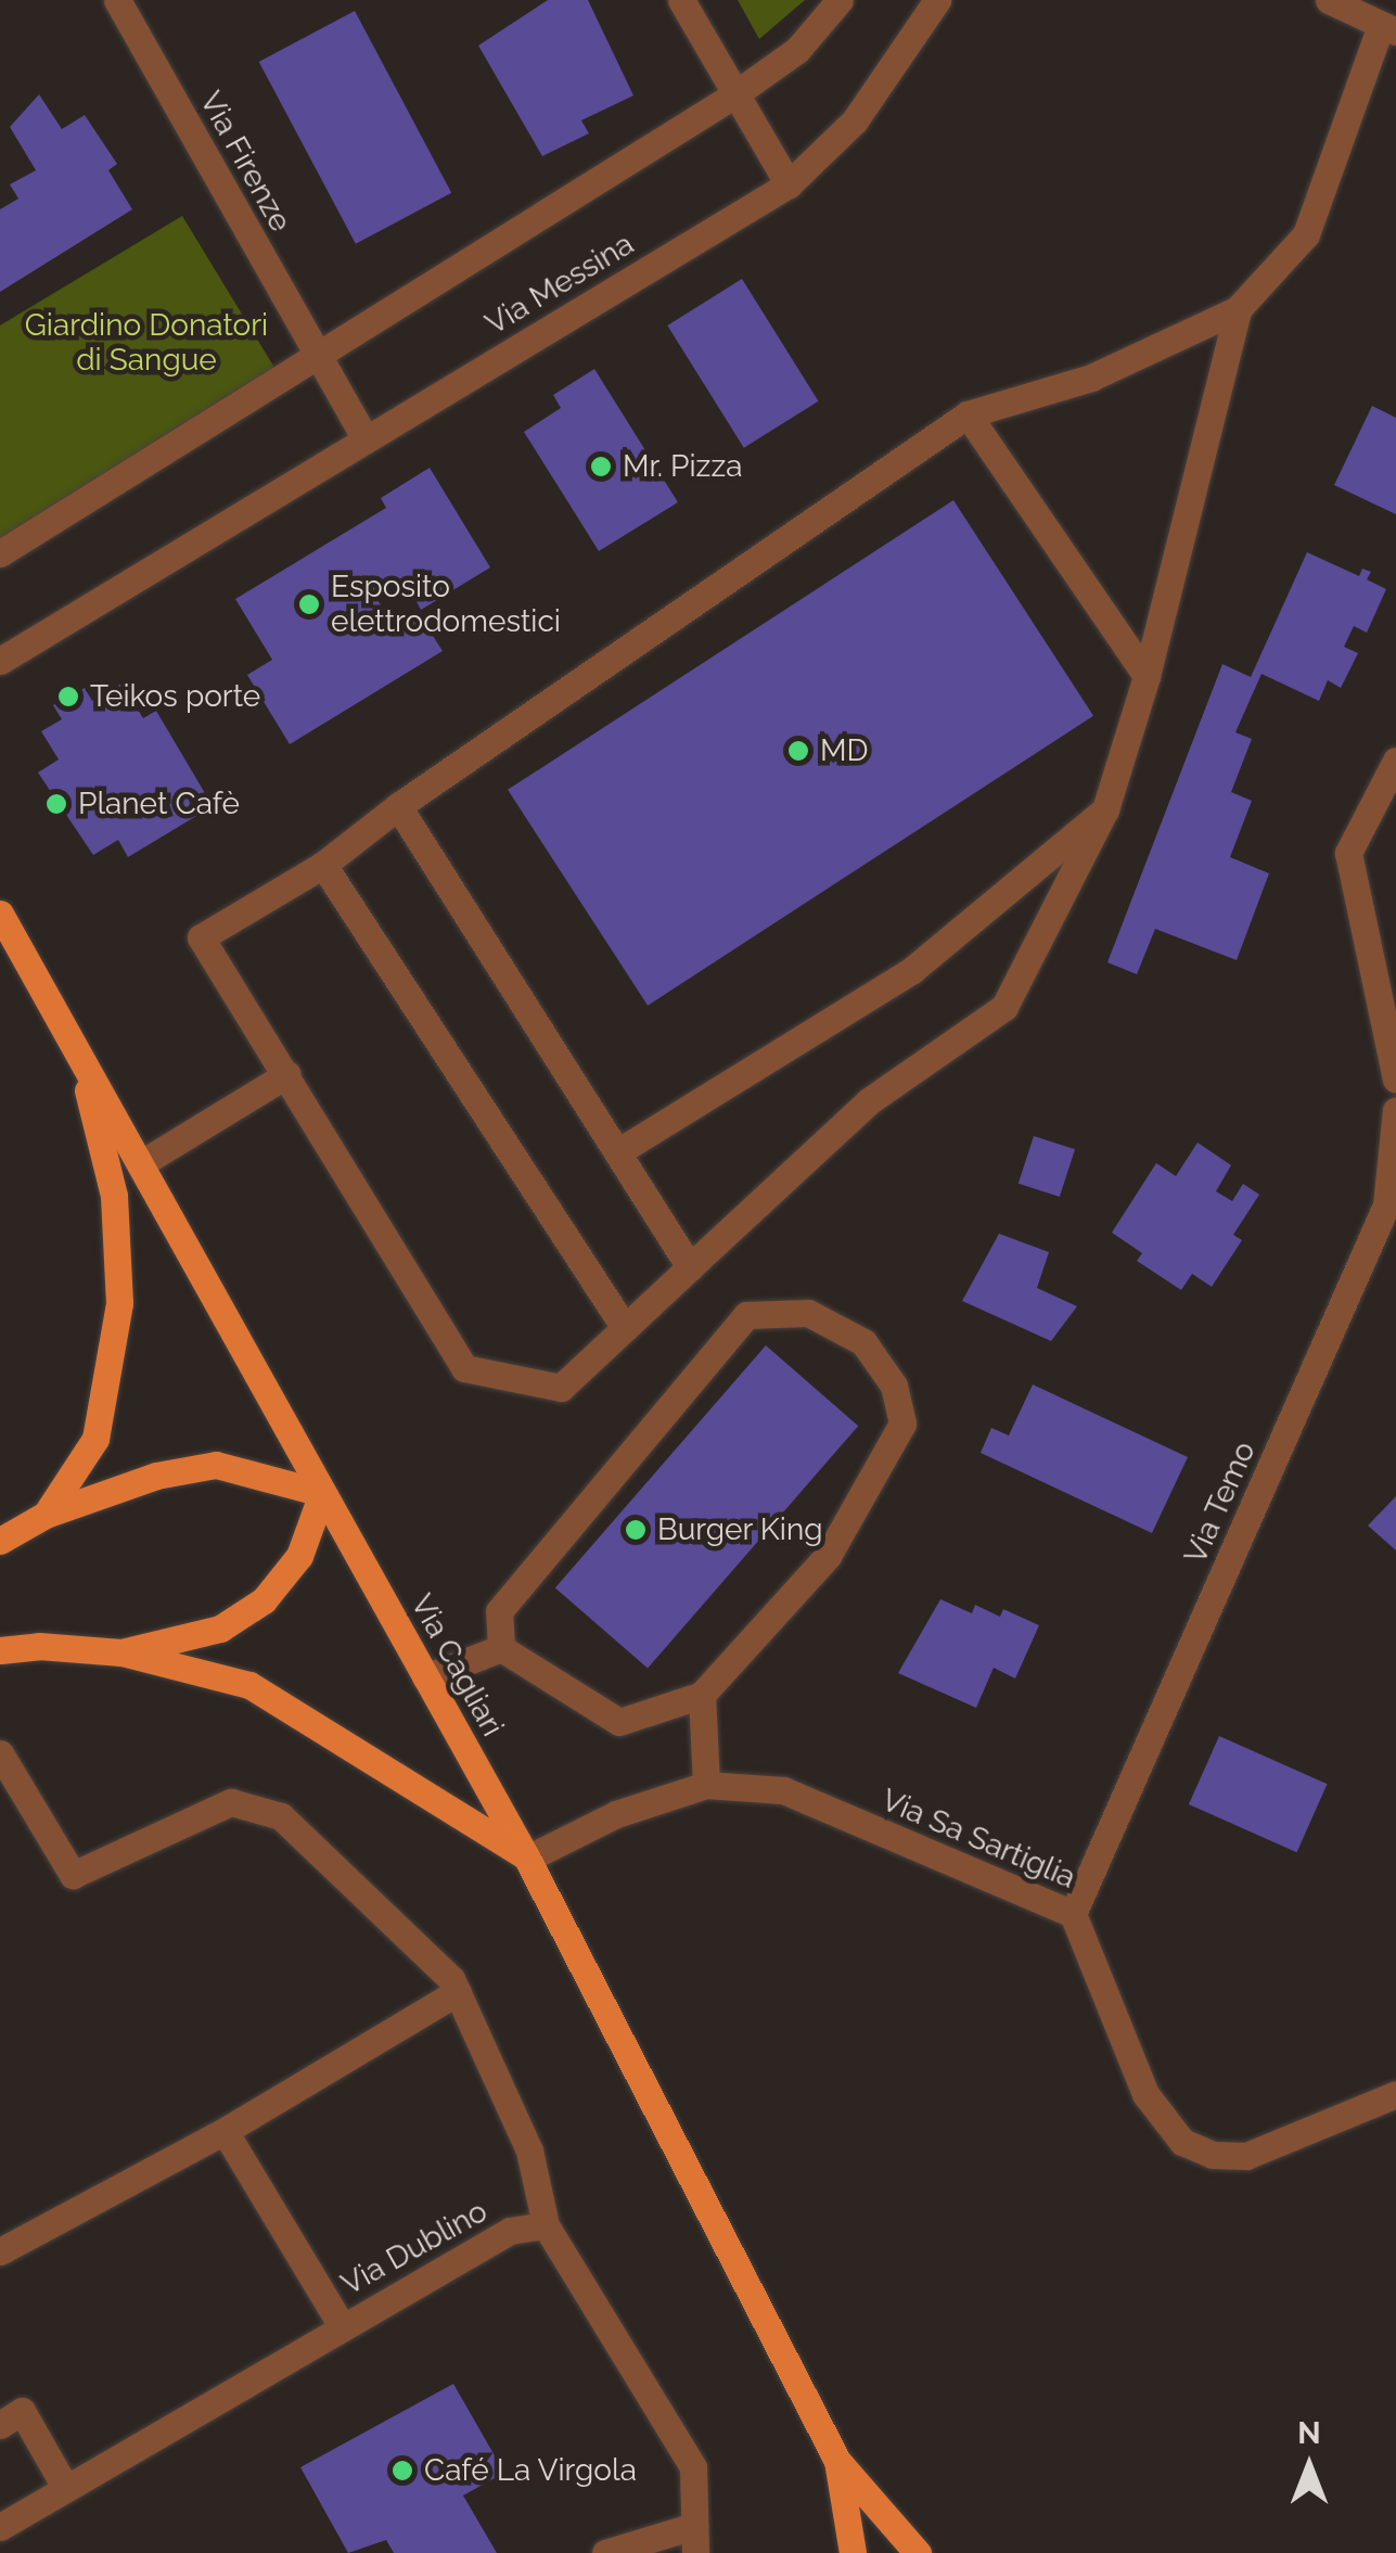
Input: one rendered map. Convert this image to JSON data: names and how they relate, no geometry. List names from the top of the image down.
{
  "streets": {
    "main road": ["Via Cagliari"],
    "street": [
      "Via Firenze",
      "Via Messina",
      "Via Temo",
      "Via Sa Sartiglia",
      "Via Dublino"
    ]
  },
  "crossings": [
    ["Via Temo", "Via Sa Sartiglia"],
    ["Via Cagliari", "Via Sa Sartiglia"]
  ],
  "parks": ["Giardino Donatori di Sangue"],
  "places": [
    "Mr. Pizza",
    "Esposito elettrodomestici",
    "Teikos porte",
    "MD",
    "Planet Cafè",
    "Burger King",
    "Café La Virgola"
  ],
  "north": "top"
}
